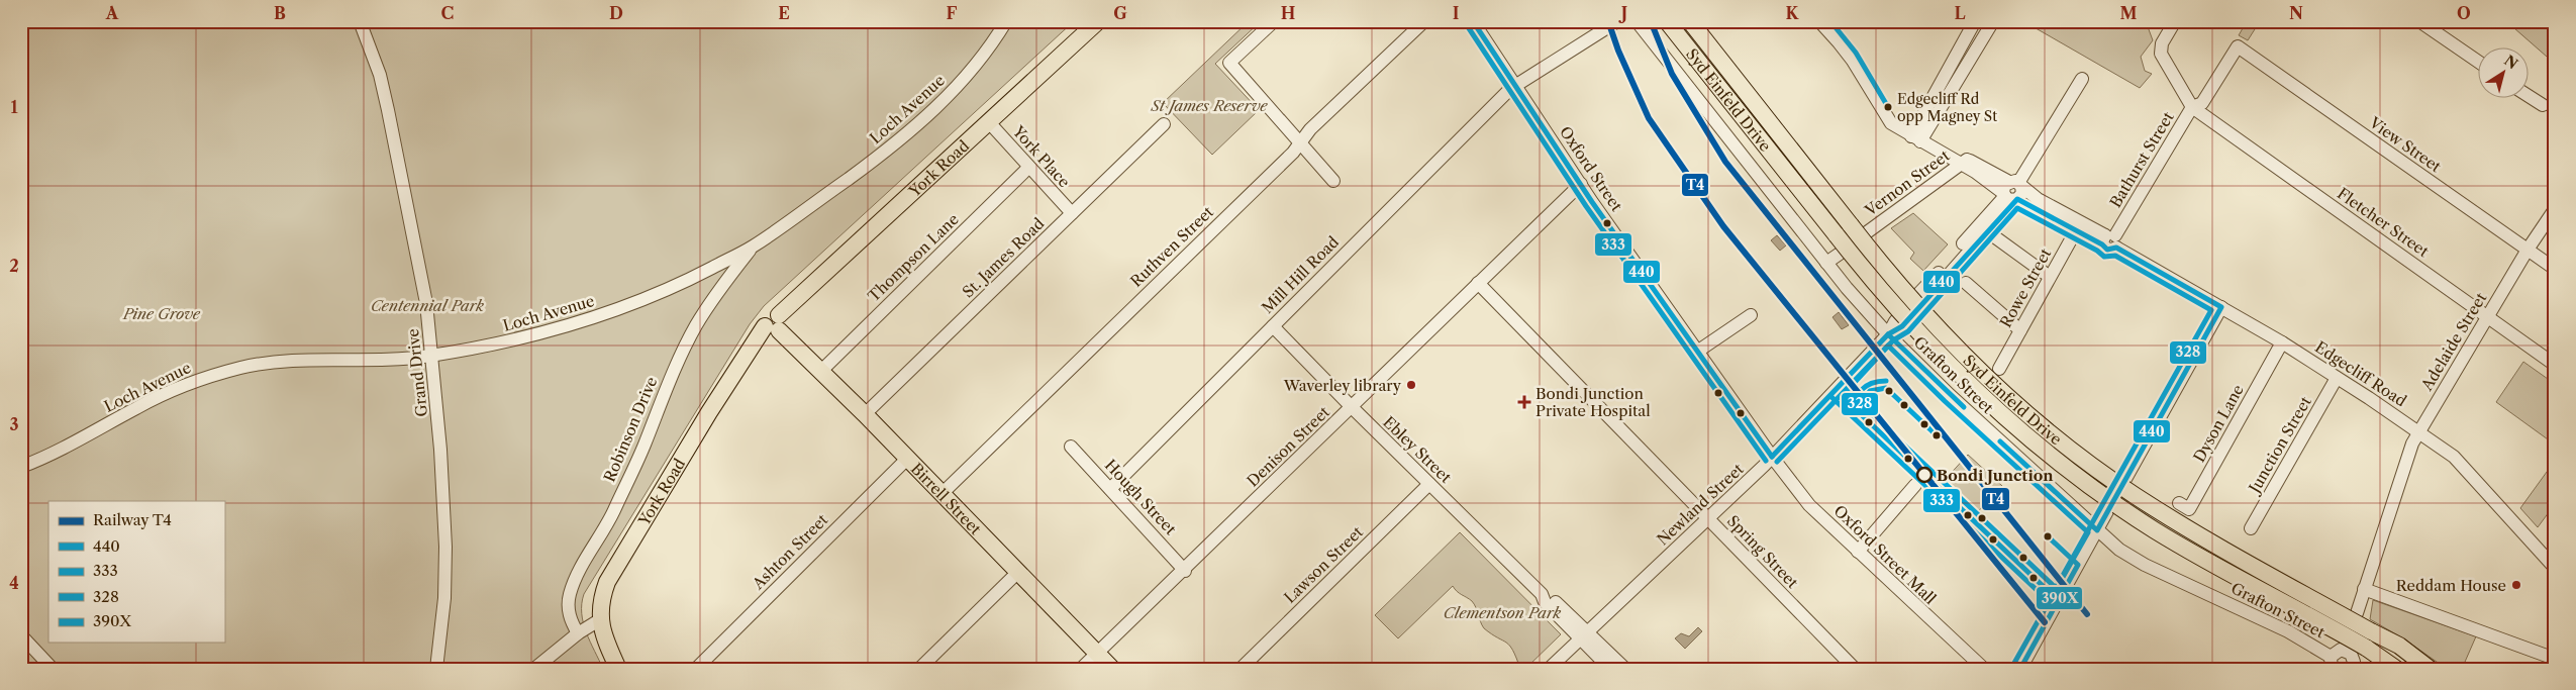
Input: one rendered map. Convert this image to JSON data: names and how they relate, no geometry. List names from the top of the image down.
{
  "streets": {
    "main road": ["Syd Einfeld Drive", "York Road", "Birrell Street"],
    "street": [
      "Loch Avenue",
      "View Street",
      "York Place",
      "Bathurst Street",
      "Oxford Street",
      "Vernon Street",
      "Fletcher Street",
      "Ruthven Street",
      "Thompson Lane",
      "St. James Road",
      "Mill Hill Road",
      "Rowe Street",
      "Adelaide Street",
      "Grand Drive",
      "Edgecliff Road",
      "Grafton Street",
      "Dyson Lane",
      "Robinson Drive",
      "Junction Street",
      "Denison Street",
      "Ebley Street",
      "Hough Street",
      "Newland Street",
      "Ashton Street",
      "Spring Street",
      "Oxford Street Mall",
      "Lawson Street"
    ]
  },
  "crossings": [
    ["Loch Avenue", "Grand Drive"],
    ["Loch Avenue", "Robinson Drive"],
    ["View Street", "Bathurst Street"],
    ["View Street", "Fletcher Street"],
    ["View Street", "Adelaide Street"],
    ["York Place", "York Road"],
    ["York Place", "Thompson Lane"],
    ["York Place", "St. James Road"],
    ["Bathurst Street", "Fletcher Street"],
    ["Bathurst Street", "Edgecliff Road"],
    ["York Road", "Birrell Street"],
    ["Oxford Street", "Mill Hill Road"],
    ["Oxford Street", "Denison Street"],
    ["Oxford Street", "Newland Street"],
    ["Oxford Street", "Oxford Street Mall"],
    ["Vernon Street", "Edgecliff Road"],
    ["Fletcher Street", "Adelaide Street"],
    ["Ruthven Street", "Birrell Street"],
    ["Thompson Lane", "Birrell Street"],
    ["St. James Road", "Birrell Street"],
    ["Mill Hill Road", "Ebley Street"],
    ["Mill Hill Road", "Hough Street"],
    ["Rowe Street", "Edgecliff Road"],
    ["Adelaide Street", "Edgecliff Road"],
    ["Edgecliff Road", "Dyson Lane"],
    ["Edgecliff Road", "Junction Street"],
    ["Grafton Street", "Newland Street"],
    ["Denison Street", "Ebley Street"],
    ["Denison Street", "Hough Street"],
    ["Denison Street", "Birrell Street"],
    ["Denison Street", "Spring Street"],
    ["Ebley Street", "Newland Street"],
    ["Ebley Street", "Lawson Street"],
    ["Birrell Street", "Ashton Street"],
    ["Newland Street", "Spring Street"],
    ["Newland Street", "Oxford Street Mall"]
  ],
  "parks": [
    "St James Reserve",
    "Centennial Park",
    "Pine Grove",
    "Clementson Park"
  ],
  "places": {
    "other": [
      "Edgecliff Rd opp Magney St",
      "Waverley library",
      "Bondi Junction",
      "Reddam House"
    ],
    "health": ["Bondi Junction Private Hospital"]
  },
  "lines": [
    "rail line T4",
    "transit line 440",
    "transit line 328",
    "transit line 333",
    "transit line 390X"
  ],
  "legend": [
    "Railway T4",
    "440",
    "333",
    "328",
    "390X"
  ],
  "north": "top right",
  "grid": {
    "columns": [
      "A",
      "B",
      "C",
      "D",
      "E",
      "F",
      "G",
      "H",
      "I",
      "J",
      "K",
      "L",
      "M",
      "N",
      "O"
    ],
    "rows": [
      "1",
      "2",
      "3",
      "4"
    ]
  }
}
